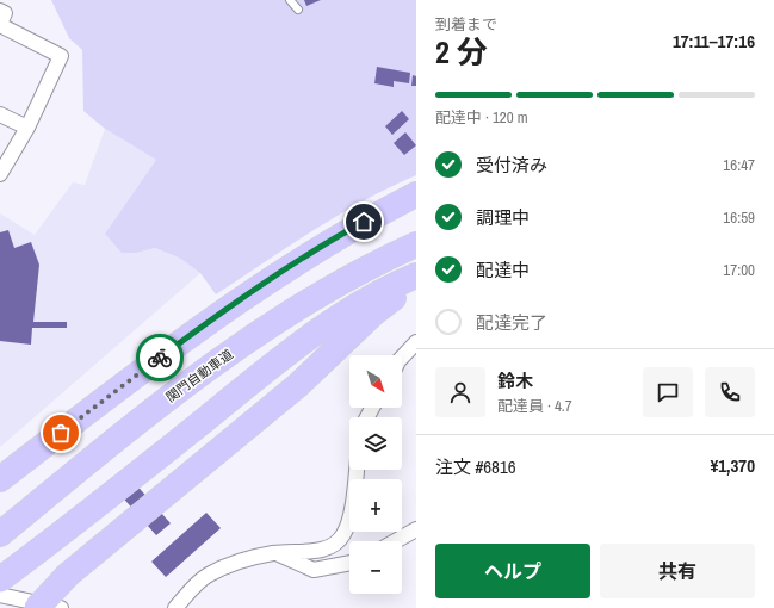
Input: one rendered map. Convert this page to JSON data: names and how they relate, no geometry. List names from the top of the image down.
{
  "streets": {
    "highway": ["関門自動車道"]
  },
  "north": "bottom right",
  "page": {
    "heading": ["2 分", "到着まで", "17:11–17:16"],
    "panel": [
      "鈴木",
      "配達員 · 4.7",
      "注文 #6816",
      "¥1,370"
    ],
    "bar": "配達中 · 120 m",
    "list": [
      ["受付済み", "16:47"],
      ["調理中", "16:59"],
      ["配達中", "17:00"],
      "配達完了"
    ],
    "map_buttons": ["+", "−"],
    "buttons": ["ヘルプ", "共有"]
  }
}
